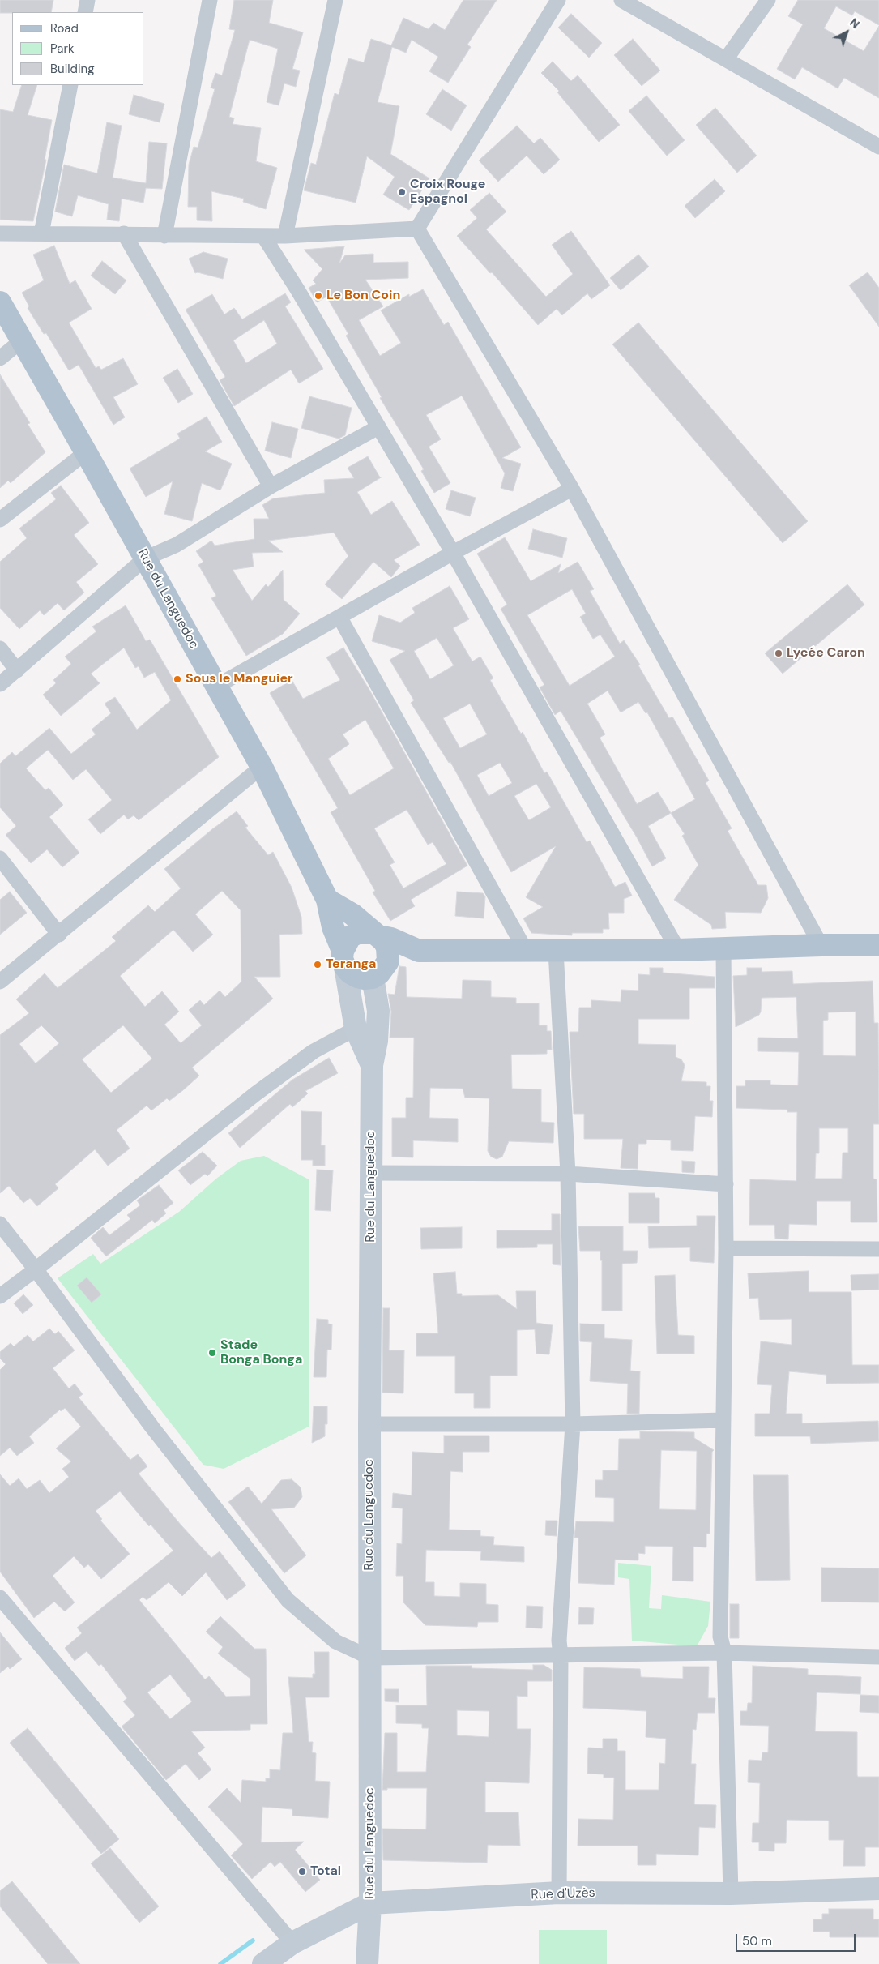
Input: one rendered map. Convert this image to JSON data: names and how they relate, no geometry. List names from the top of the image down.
{
  "streets": {
    "main road": ["Rue du Languedoc"],
    "street": ["Rue d'Uzès"]
  },
  "crossings": [
    ["Rue du Languedoc", "Rue d'Uzès"]
  ],
  "places": [
    "Croix Rouge Espagnol",
    "Le Bon Coin",
    "Lycée Caron",
    "Sous le Manguier",
    "Teranga",
    "Stade Bonga Bonga",
    "Total"
  ],
  "legend": ["Road", "Park", "Building"],
  "scale_bar": "50 m",
  "north": "top right"
}
